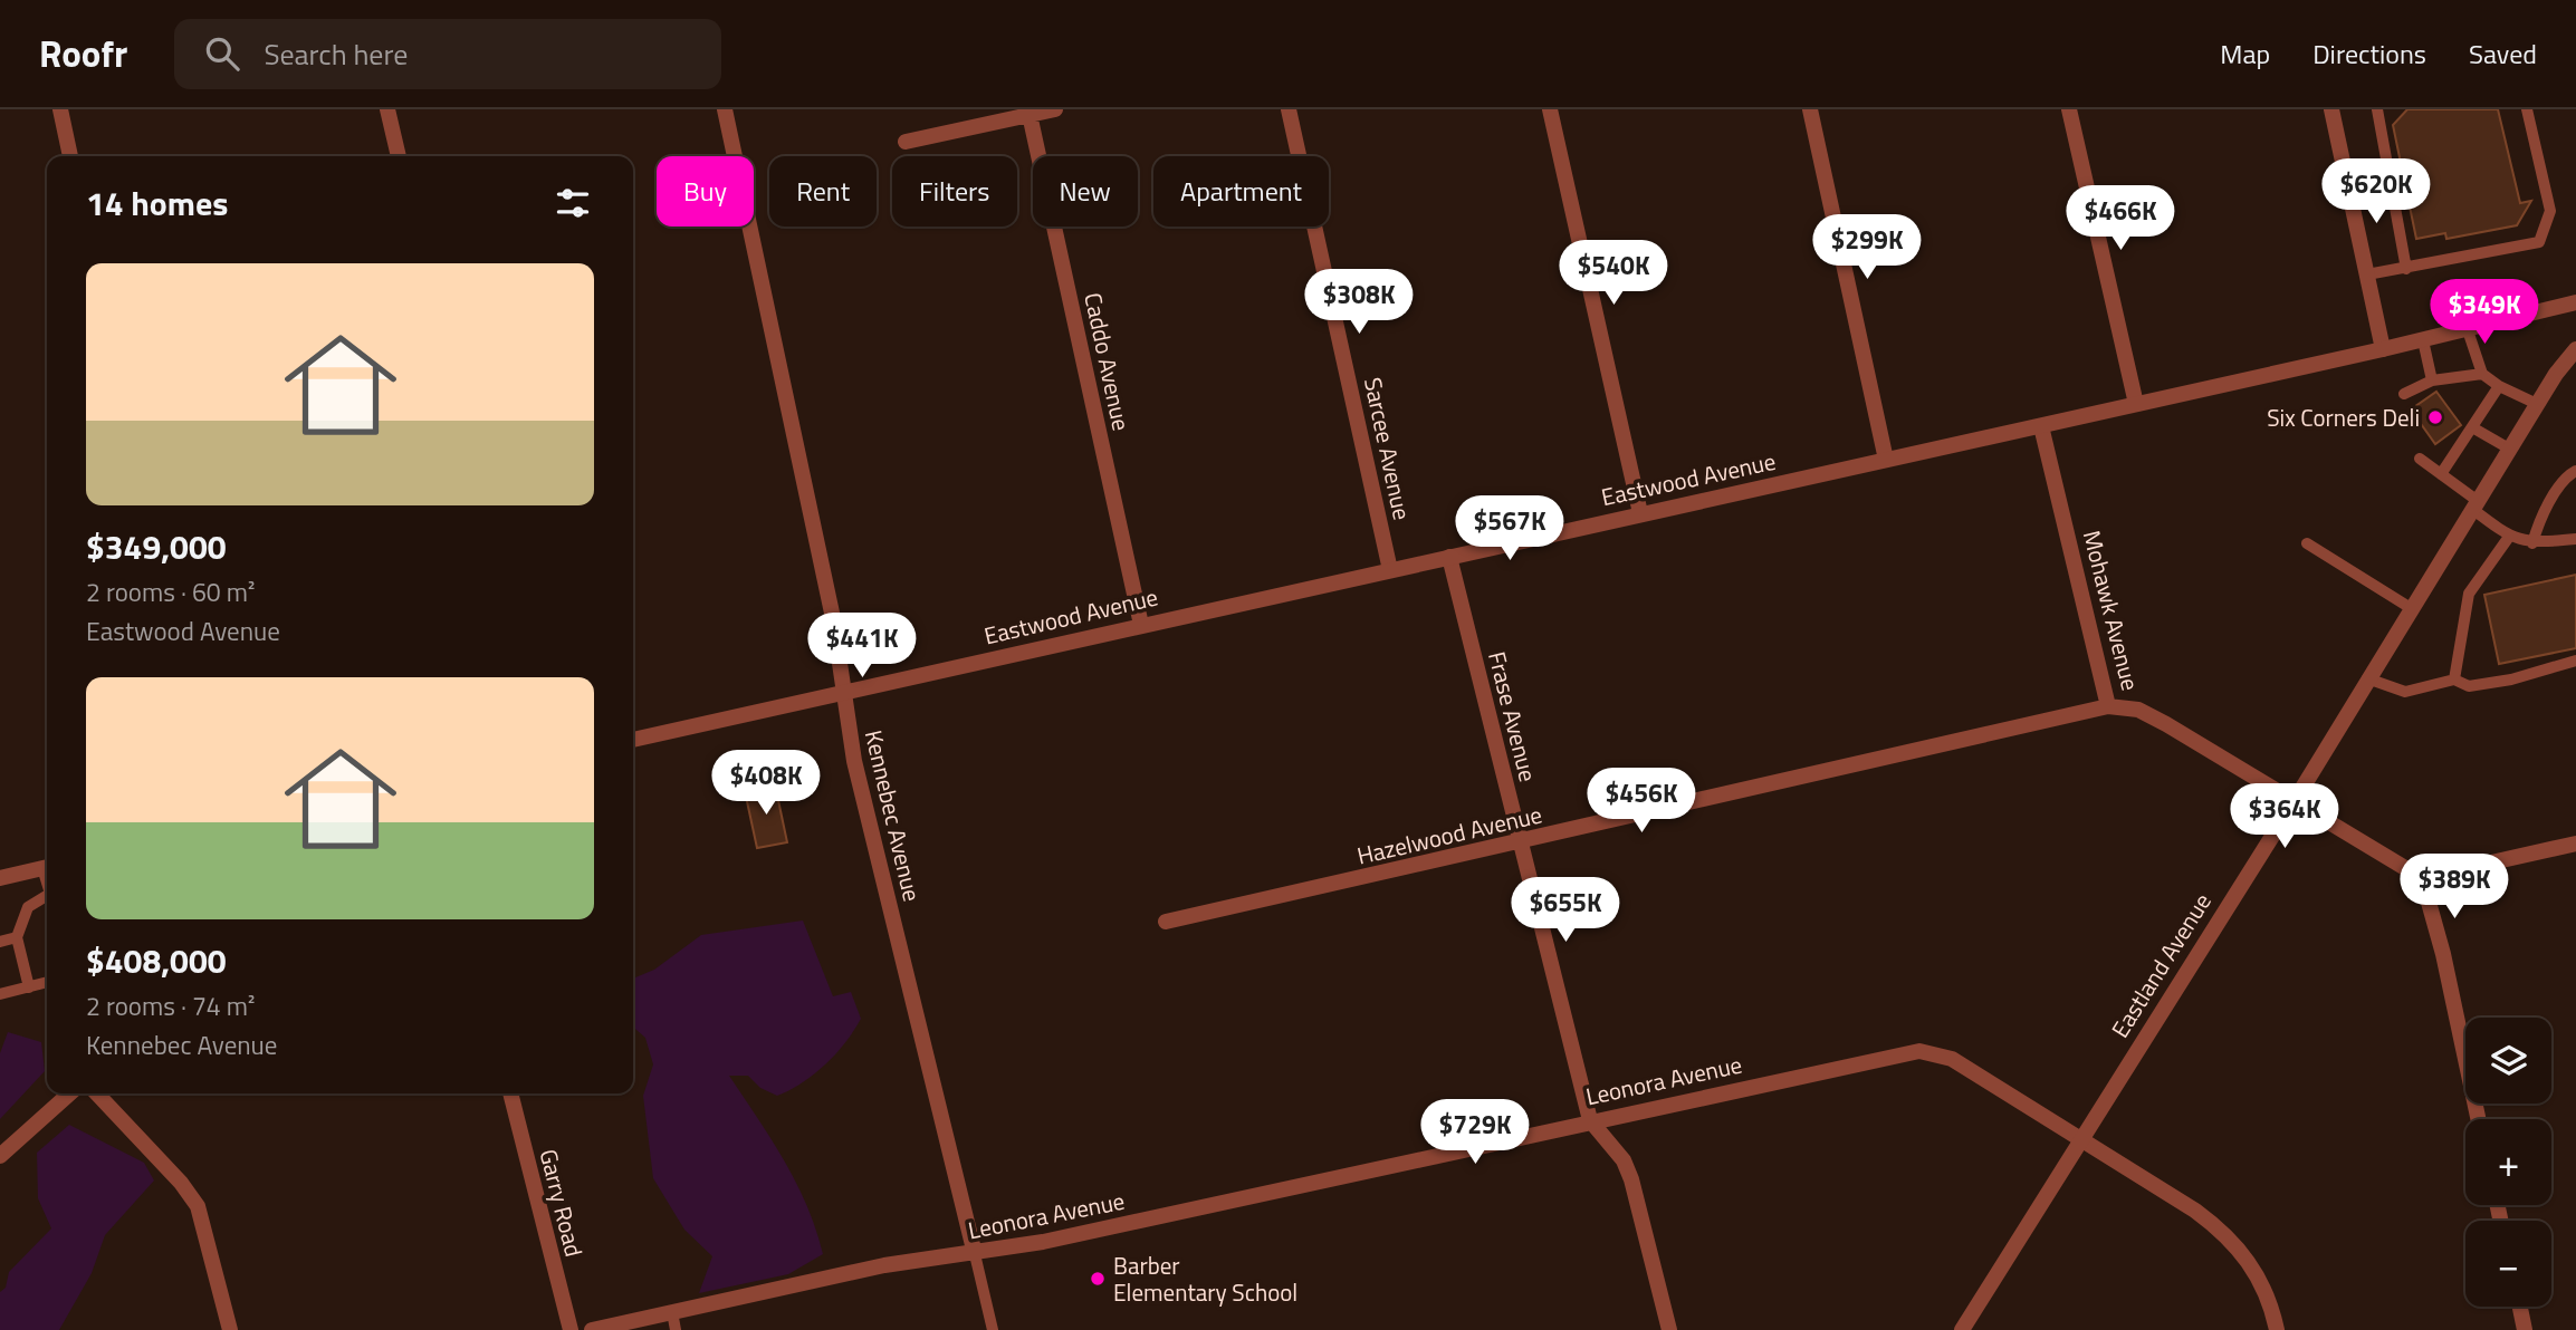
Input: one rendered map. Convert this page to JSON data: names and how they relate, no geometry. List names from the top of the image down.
{
  "streets": {
    "street": [
      "Caddo Avenue",
      "Sarcee Avenue",
      "Eastwood Avenue",
      "Mohawk Avenue",
      "Frase Avenue",
      "Kennebec Avenue",
      "Hazelwood Avenue",
      "Eastland Avenue",
      "Leonora Avenue",
      "Garry Road"
    ]
  },
  "crossings": [
    ["Caddo Avenue", "Eastwood Avenue"],
    ["Sarcee Avenue", "Eastwood Avenue"],
    ["Eastwood Avenue", "Mohawk Avenue"],
    ["Eastwood Avenue", "Frase Avenue"],
    ["Eastwood Avenue", "Kennebec Avenue"],
    ["Mohawk Avenue", "Hazelwood Avenue"],
    ["Mohawk Avenue", "Eastland Avenue"],
    ["Frase Avenue", "Hazelwood Avenue"],
    ["Frase Avenue", "Leonora Avenue"],
    ["Kennebec Avenue", "Leonora Avenue"],
    ["Eastland Avenue", "Leonora Avenue"]
  ],
  "places": ["Six Corners Deli", "Barber Elementary School"],
  "page": {
    "header": "Roofr",
    "search": "Search here",
    "nav": ["Map", "Directions", "Saved"],
    "chip": [
      "Buy",
      "Rent",
      "Filters",
      "New",
      "Apartment"
    ],
    "heading": "14 homes",
    "price": [
      "$620K",
      "$466K",
      "$299K",
      "$540K",
      "$308K",
      "$349K",
      "$567K",
      "$441K",
      "$408K",
      "$456K",
      "$364K",
      "$389K",
      "$655K",
      "$729K"
    ],
    "list": [
      {
        "name": "$349,000",
        "note": "2 rooms · 60 m² · Eastwood Avenue"
      },
      {
        "name": "$408,000",
        "note": "2 rooms · 74 m² · Kennebec Avenue"
      }
    ],
    "map_buttons": ["+", "−"]
  }
}
